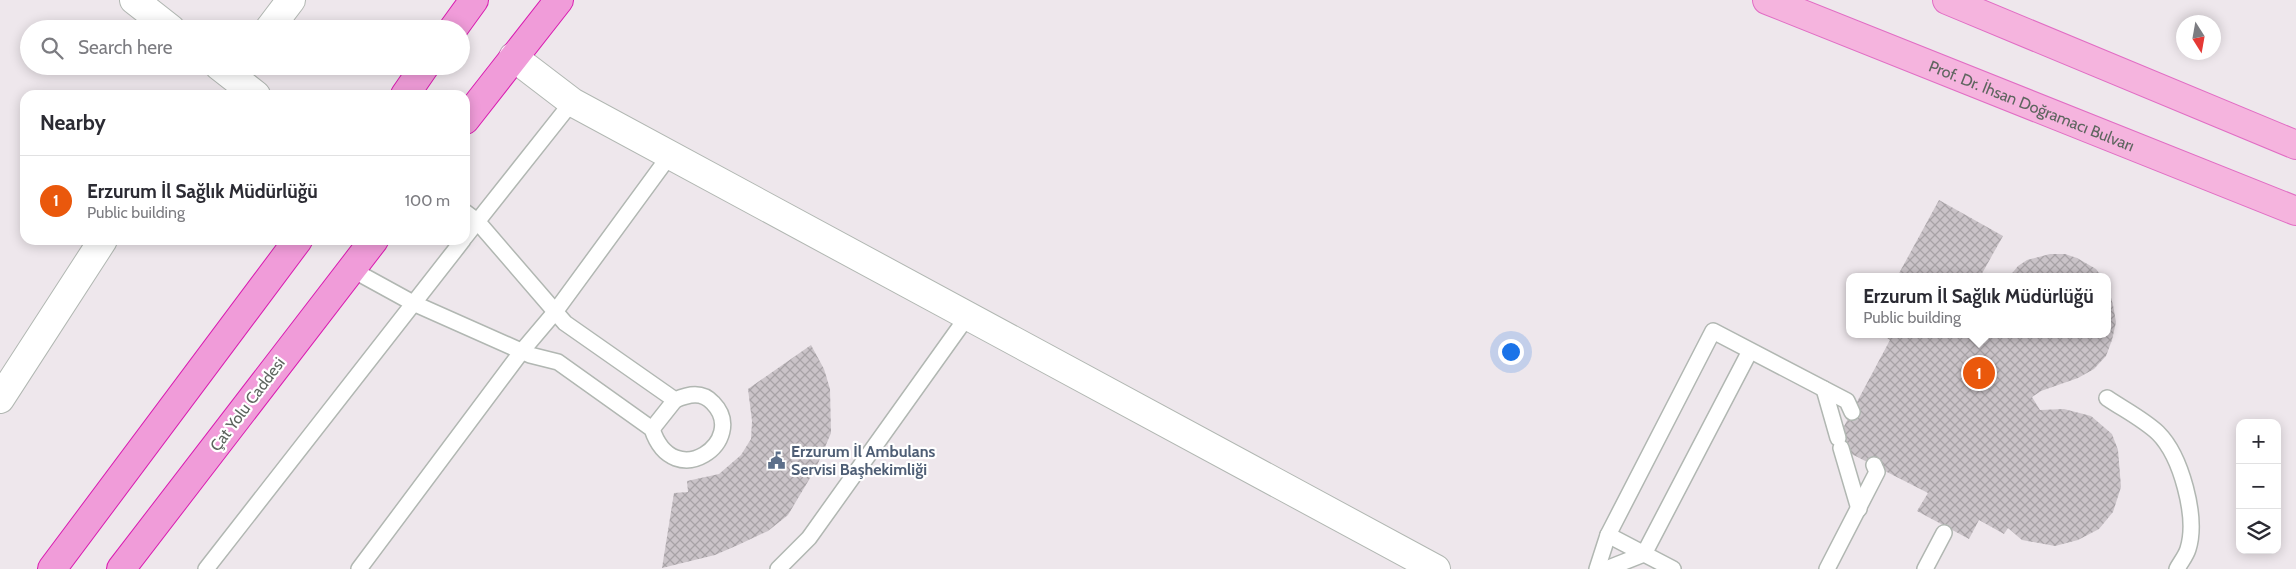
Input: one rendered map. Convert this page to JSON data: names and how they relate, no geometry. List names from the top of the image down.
{
  "streets": {
    "highway": ["Çat Yolu Caddesi"],
    "main road": ["Prof. Dr. İhsan Doğramacı Bulvarı"]
  },
  "places": {
    "public building": ["Erzurum İl Ambulans Servisi Başhekimliği"]
  },
  "north": "bottom",
  "page": {
    "search": "Search here",
    "heading": "Nearby",
    "list": [
      {
        "mark": "1",
        "name": "Erzurum İl Sağlık Müdürlüğü",
        "note": "Public building",
        "value": "100 m"
      }
    ],
    "popup": ["Erzurum İl Sağlık Müdürlüğü", "Public building"],
    "pins": "1",
    "map_buttons": ["+", "−"]
  }
}
